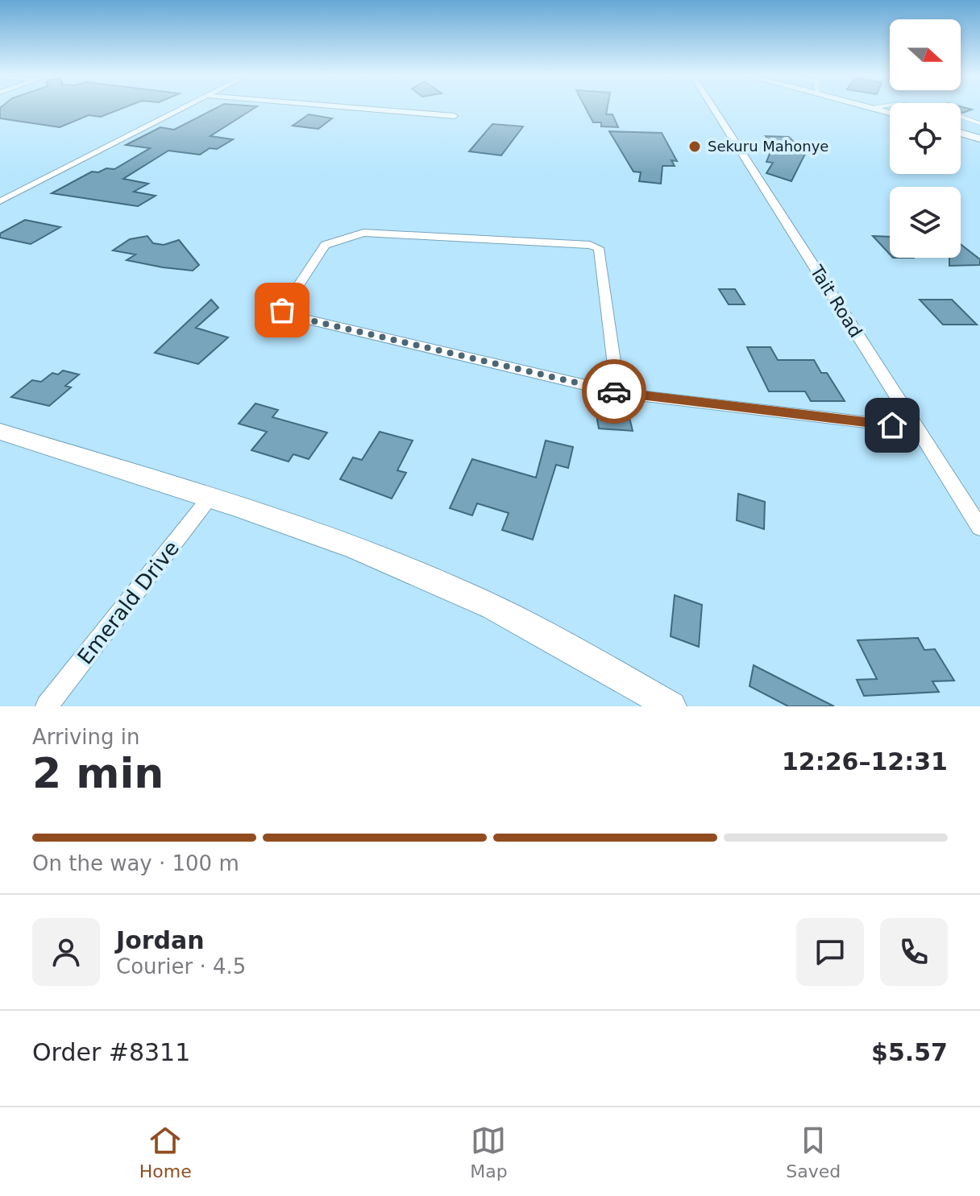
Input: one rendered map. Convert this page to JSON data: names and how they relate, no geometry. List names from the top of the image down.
{
  "streets": {
    "street": ["Tait Road", "Emerald Drive"]
  },
  "places": ["Sekuru Mahonye"],
  "north": "right",
  "page": {
    "heading": ["2 min", "Arriving in", "12:26–12:31"],
    "panel": [
      "Jordan",
      "Courier · 4.5",
      "Order #8311",
      "$5.57"
    ],
    "bar": "On the way · 100 m",
    "tabs": ["Home", "Map", "Saved"]
  }
}
